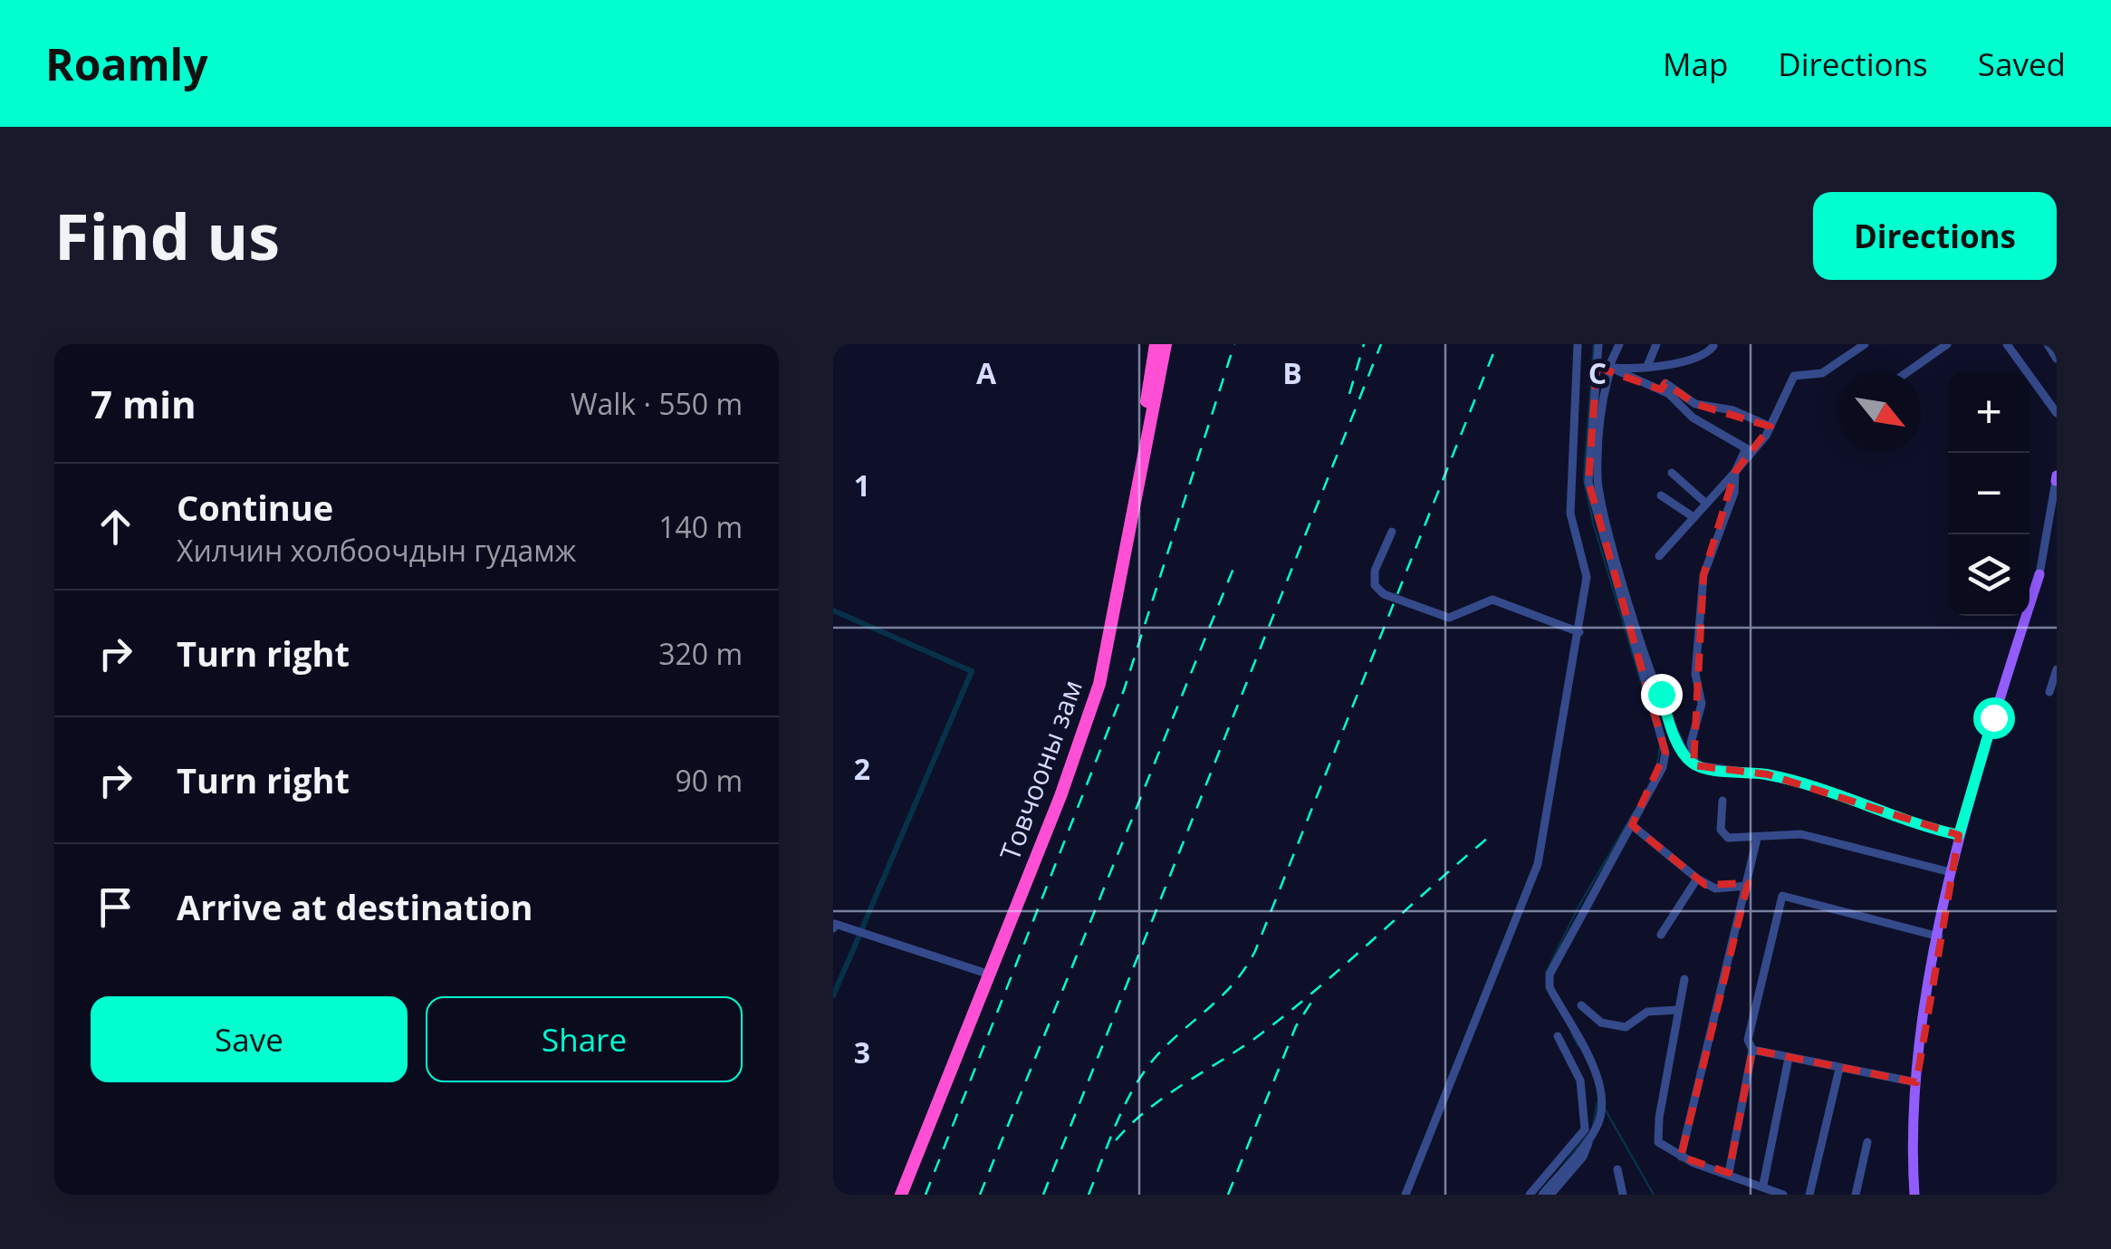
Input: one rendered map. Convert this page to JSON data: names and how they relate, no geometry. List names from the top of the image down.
{
  "streets": {
    "highway": ["Товчооны зам"]
  },
  "north": "bottom right",
  "page": {
    "header": "Roamly",
    "nav": ["Map", "Directions", "Saved"],
    "title": "Find us",
    "buttons": [
      "Directions",
      ["Save", "Share"]
    ],
    "heading": ["7 min", "Walk · 550 m"],
    "map_buttons": ["+", "−"],
    "list": [
      ["Continue", "Хилчин холбоочдын гудамж", "140 m"],
      ["Turn right", "320 m"],
      ["Turn right", "90 m"],
      "Arrive at destination"
    ]
  },
  "grid": {
    "columns": ["A", "B", "C"],
    "rows": ["1", "2", "3"]
  }
}
